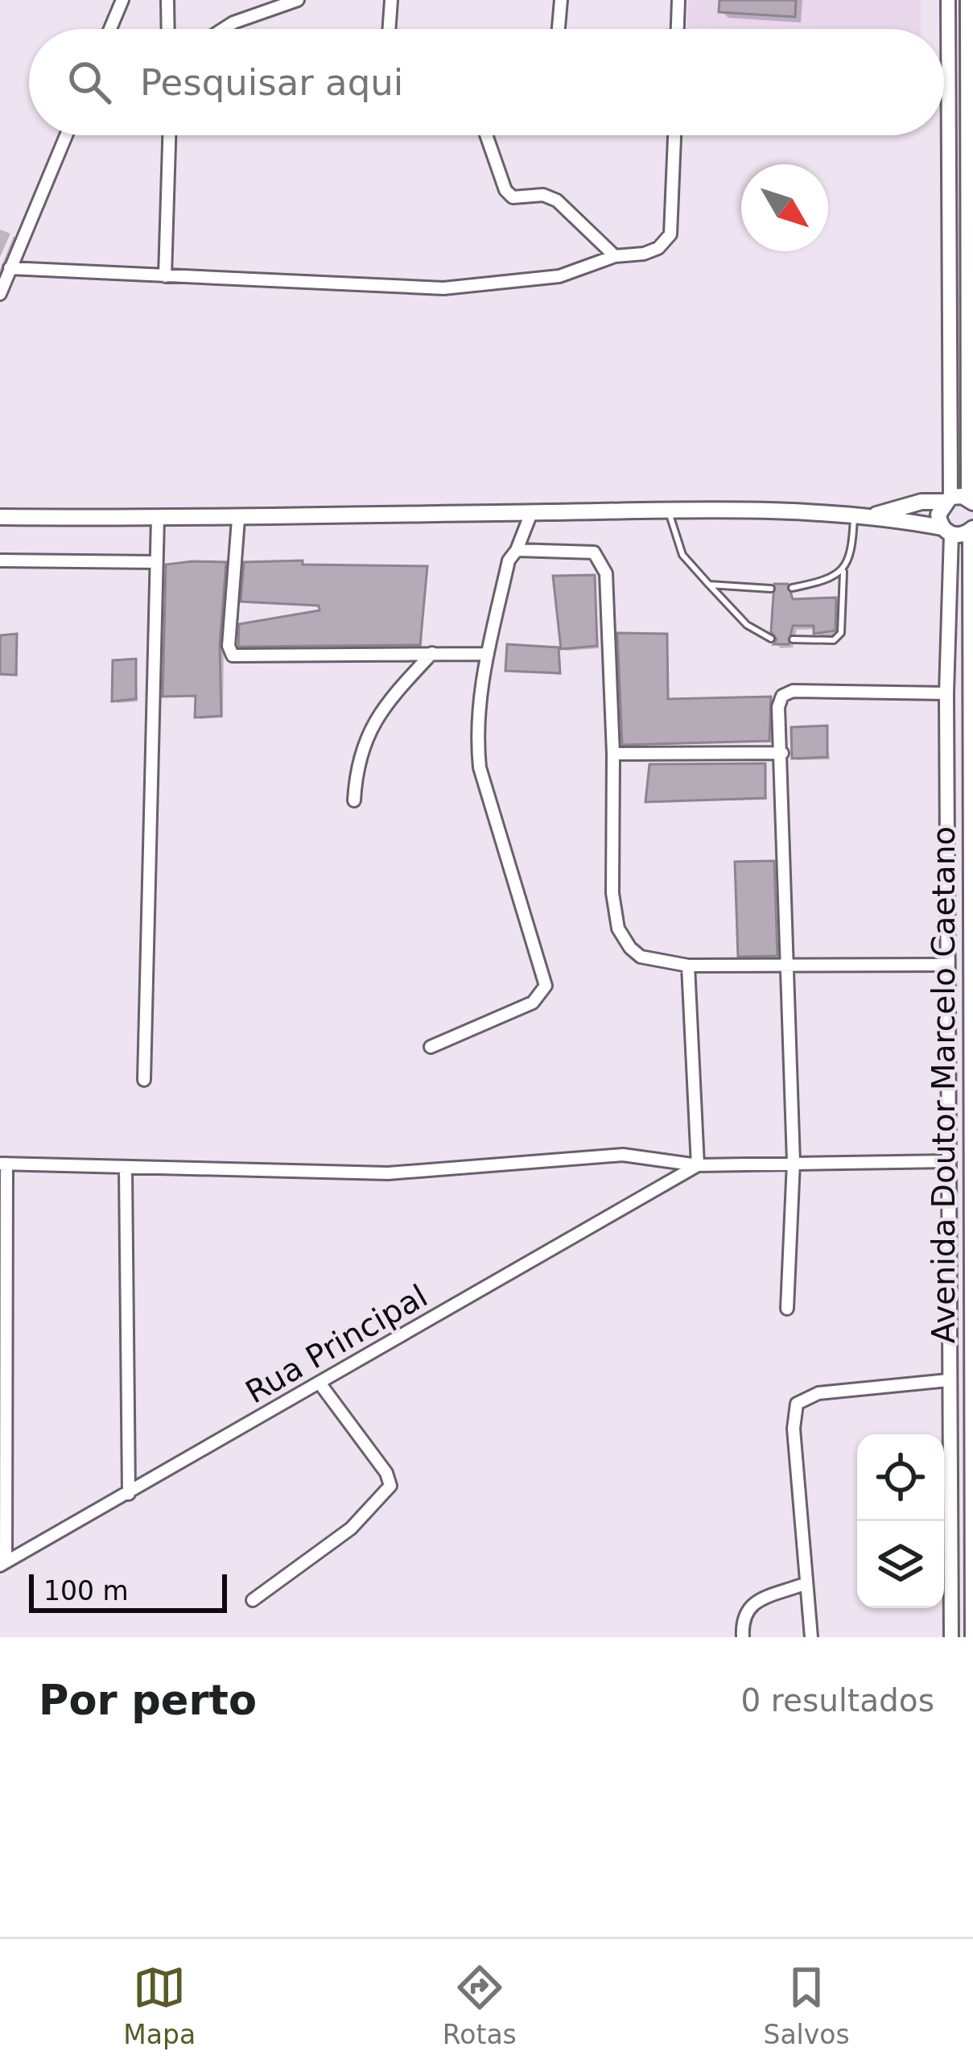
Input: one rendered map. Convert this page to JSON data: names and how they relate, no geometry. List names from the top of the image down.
{
  "streets": {
    "main road": ["Avenida Doutor Marcelo Caetano"],
    "street": ["Rua Principal"]
  },
  "scale_bar": "100 m",
  "north": "bottom right",
  "page": {
    "search": "Pesquisar aqui",
    "scale": "100 m",
    "heading": ["Por perto", "0 resultados"],
    "nav": ["Mapa", "Rotas", "Salvos"]
  }
}
